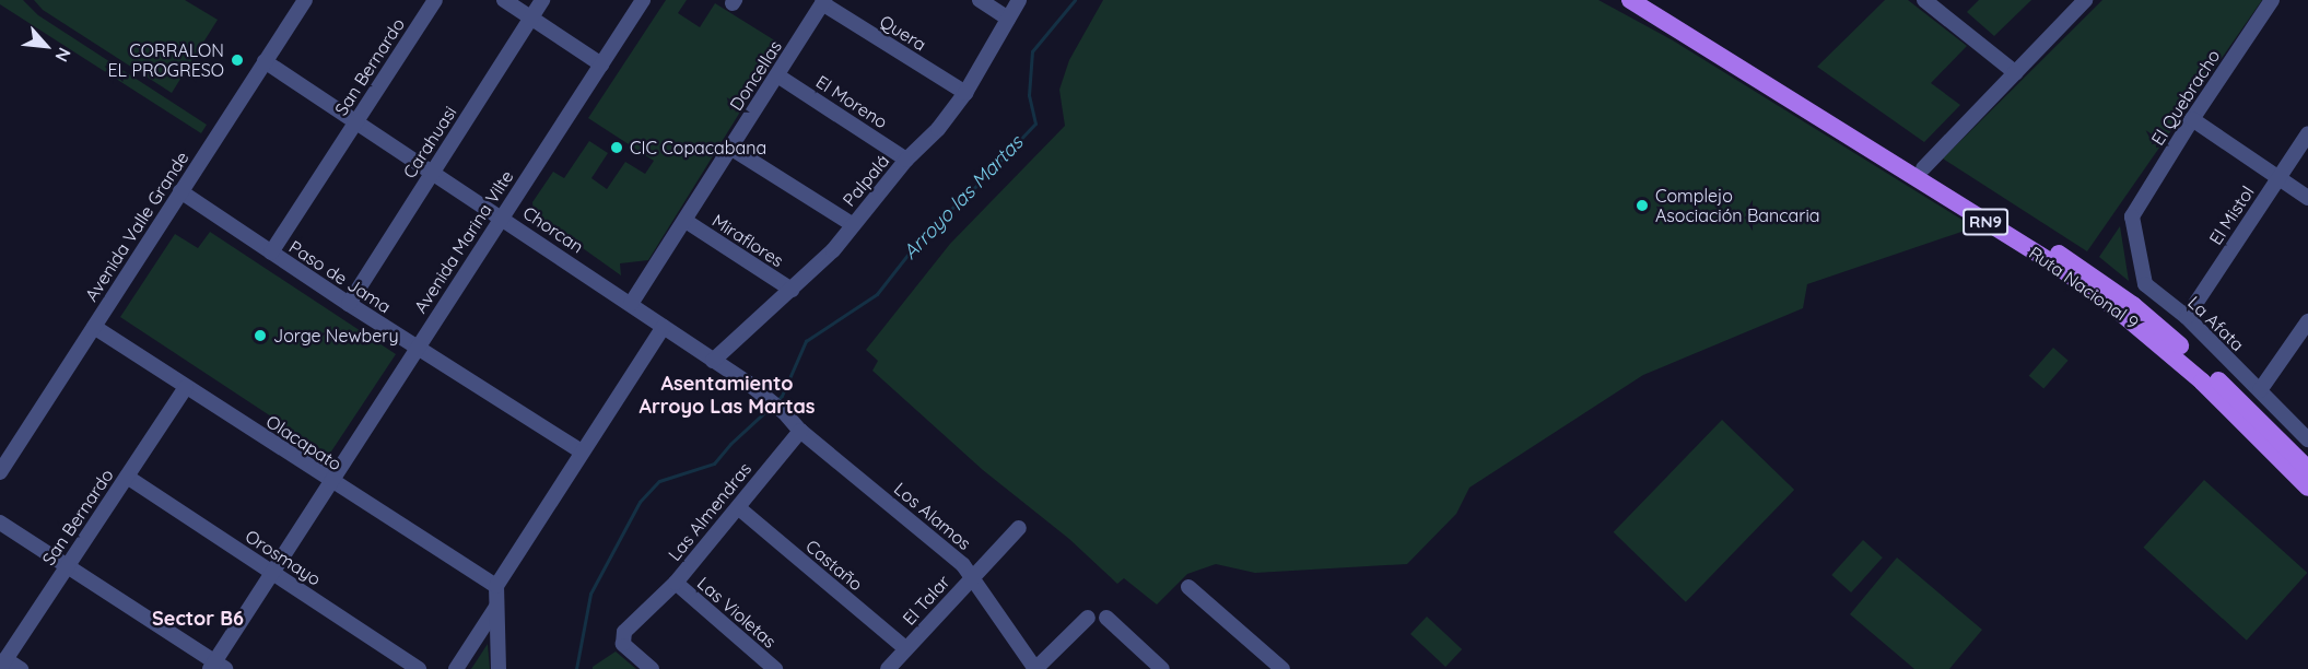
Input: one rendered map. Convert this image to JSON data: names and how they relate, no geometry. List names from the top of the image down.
{
  "streets": {
    "main road": ["RN9", "Ruta Nacional 9"],
    "street": [
      "Quera",
      "San Bernardo",
      "Doncellas",
      "El Quebracho",
      "El Moreno",
      "Carahuasi",
      "Palpalá",
      "El Mistol",
      "Avenida Valle Grande",
      "Chorcan",
      "Miraflores",
      "Avenida Marina Vilte",
      "Paso de Jama",
      "La Afata",
      "Olacapato",
      "Las Almendras",
      "Los Alamos",
      "Orosmayo",
      "Castaño",
      "El Talar",
      "Las Violetas"
    ]
  },
  "crossings": [
    ["Quera", "Doncellas"],
    ["Quera", "Palpalá"],
    ["San Bernardo", "Chorcan"],
    ["San Bernardo", "Paso de Jama"],
    ["San Bernardo", "Olacapato"],
    ["San Bernardo", "Orosmayo"],
    ["Doncellas", "El Moreno"],
    ["Doncellas", "Chorcan"],
    ["Doncellas", "Miraflores"],
    ["El Quebracho", "La Afata"],
    ["El Moreno", "Palpalá"],
    ["Carahuasi", "Chorcan"],
    ["Carahuasi", "Paso de Jama"],
    ["Palpalá", "Chorcan"],
    ["Palpalá", "Miraflores"],
    ["El Mistol", "La Afata"],
    ["Avenida Valle Grande", "Chorcan"],
    ["Avenida Valle Grande", "Paso de Jama"],
    ["Avenida Valle Grande", "Olacapato"],
    ["Chorcan", "Avenida Marina Vilte"],
    ["Chorcan", "Los Alamos"],
    ["Avenida Marina Vilte", "Paso de Jama"],
    ["Avenida Marina Vilte", "Olacapato"],
    ["Avenida Marina Vilte", "Orosmayo"],
    ["Las Almendras", "Los Alamos"],
    ["Las Almendras", "Castaño"],
    ["Las Almendras", "Las Violetas"],
    ["Los Alamos", "El Talar"],
    ["Castaño", "El Talar"]
  ],
  "districts": ["Asentamiento Arroyo Las Martas", "Sector B6"],
  "water": ["Arroyo las Martas"],
  "places": [
    "CORRALON EL PROGRESO",
    "CIC Copacabana",
    "Complejo Asociación Bancaria",
    "Jorge Newbery"
  ],
  "north": "bottom right"
}
